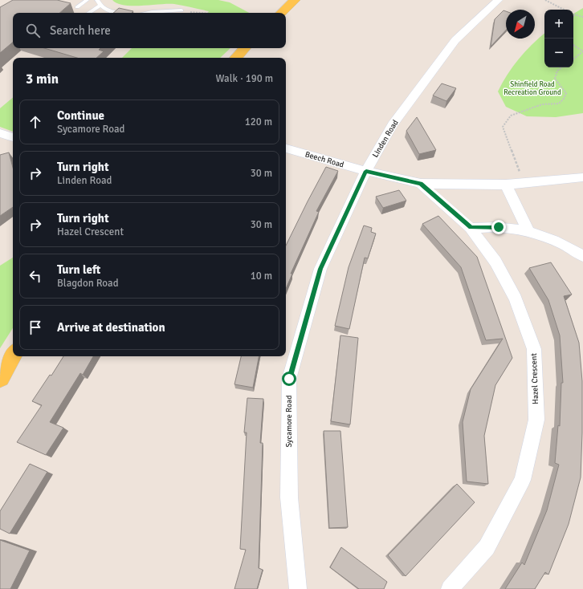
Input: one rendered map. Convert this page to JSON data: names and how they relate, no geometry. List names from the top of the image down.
{
  "streets": {
    "street": [
      "Linden Road",
      "Beech Road",
      "Hazel Crescent",
      "Sycamore Road"
    ]
  },
  "crossings": [
    ["Linden Road", "Beech Road"],
    ["Linden Road", "Sycamore Road"],
    ["Beech Road", "Sycamore Road"]
  ],
  "parks": ["Shinfield Road Recreation Ground"],
  "north": "bottom left",
  "page": {
    "map_buttons": ["+", "−"],
    "search": "Search here",
    "heading": ["3 min", "Walk · 190 m"],
    "list": [
      ["Continue", "Sycamore Road", "120 m"],
      ["Turn right", "Linden Road", "30 m"],
      ["Turn right", "Hazel Crescent", "30 m"],
      ["Turn left", "Blagdon Road", "10 m"],
      "Arrive at destination"
    ]
  }
}
